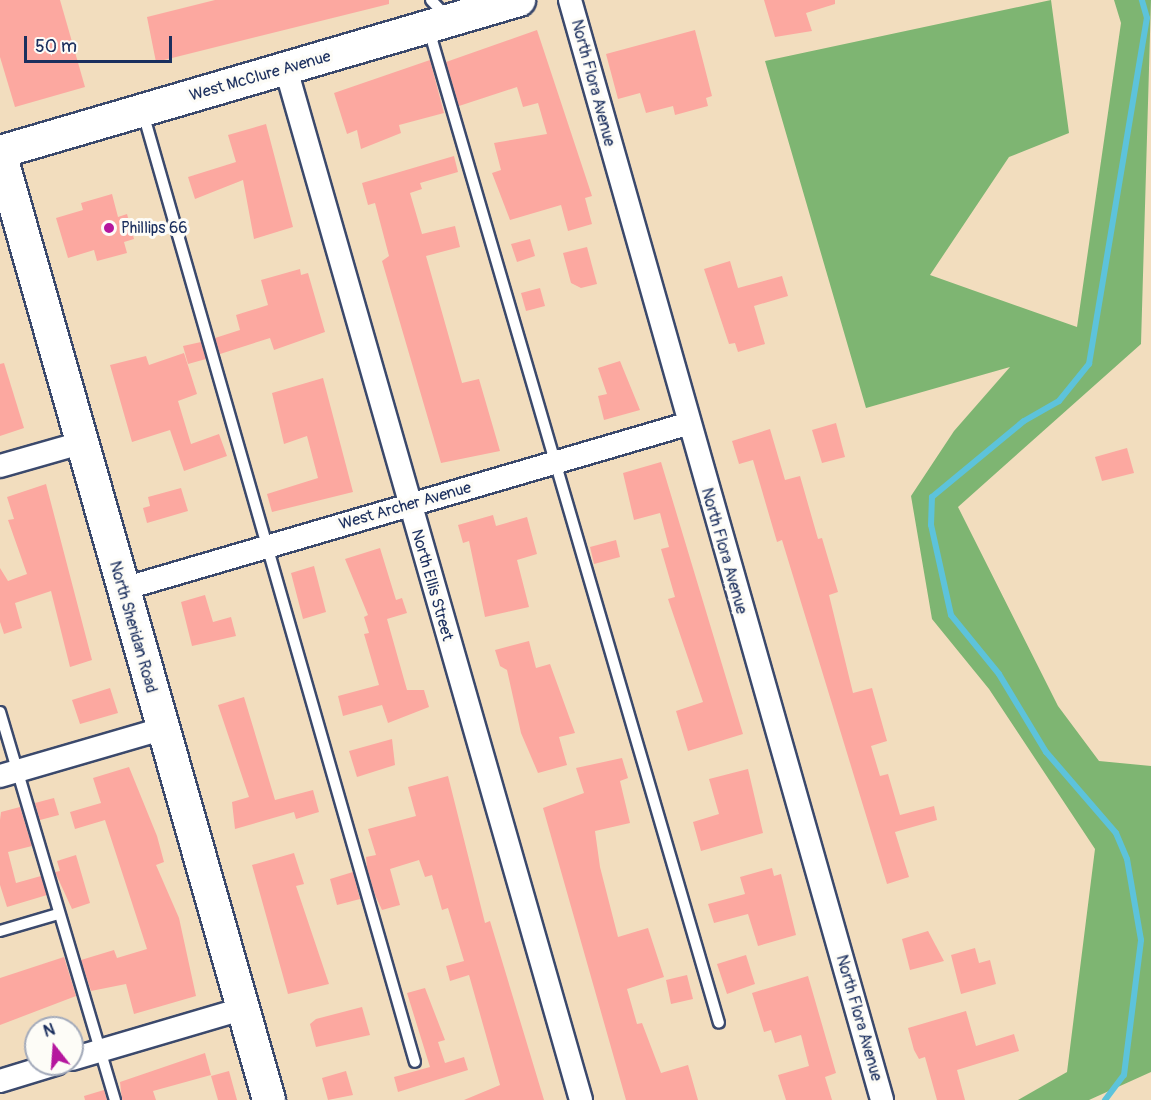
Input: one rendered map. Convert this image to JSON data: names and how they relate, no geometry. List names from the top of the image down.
{
  "streets": {
    "main road": ["West McClure Avenue", "North Sheridan Road"],
    "street": ["North Flora Avenue", "West Archer Avenue", "North Ellis Street"]
  },
  "crossings": [
    ["West McClure Avenue", "North Ellis Street"],
    ["West McClure Avenue", "North Sheridan Road"],
    ["North Flora Avenue", "West Archer Avenue"],
    ["West Archer Avenue", "North Ellis Street"],
    ["West Archer Avenue", "North Sheridan Road"]
  ],
  "places": ["Phillips 66"],
  "scale_bar": "50 m",
  "north": "top"
}
